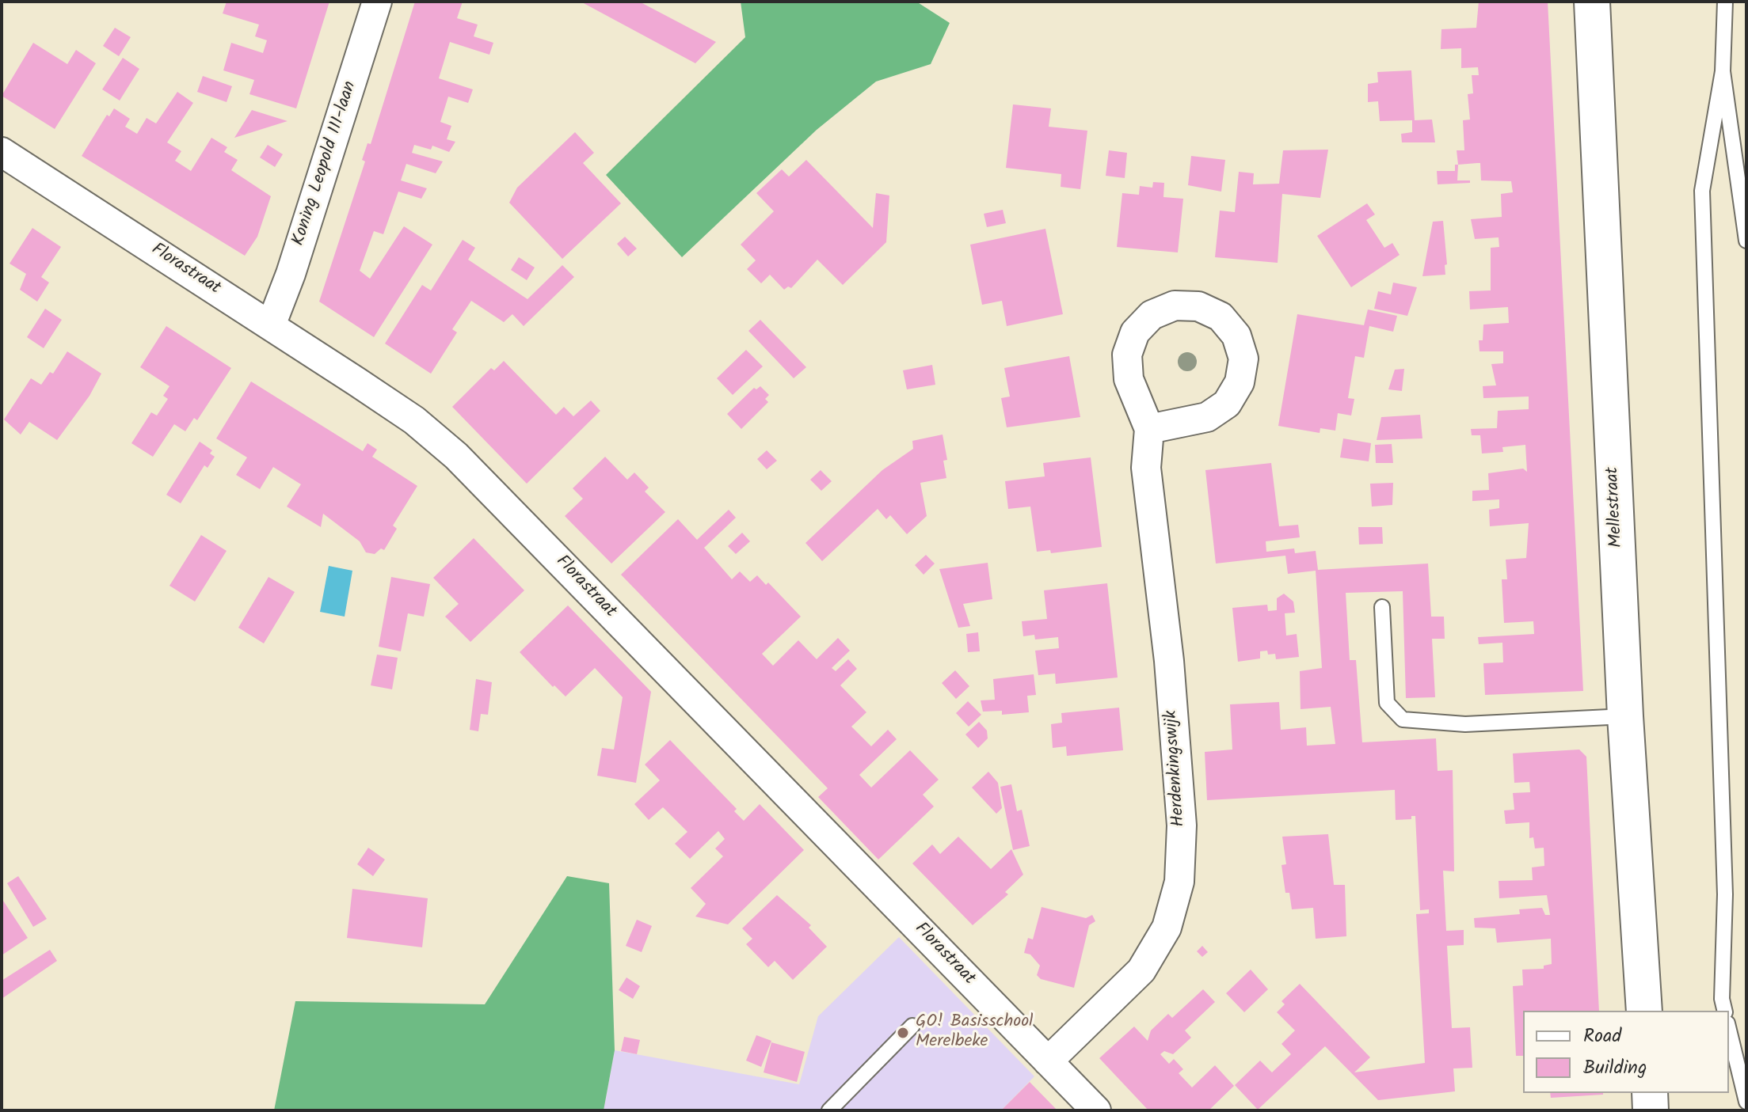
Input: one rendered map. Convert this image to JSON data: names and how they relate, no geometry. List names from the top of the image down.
{
  "streets": {
    "street": [
      "Koning Leopold III-laan",
      "Florastraat",
      "Mellestraat",
      "Herdenkingswijk"
    ]
  },
  "crossings": [
    ["Koning Leopold III-laan", "Florastraat"],
    ["Florastraat", "Herdenkingswijk"]
  ],
  "places": ["GO! Basisschool Merelbeke"],
  "legend": ["Road", "Building"]
}
